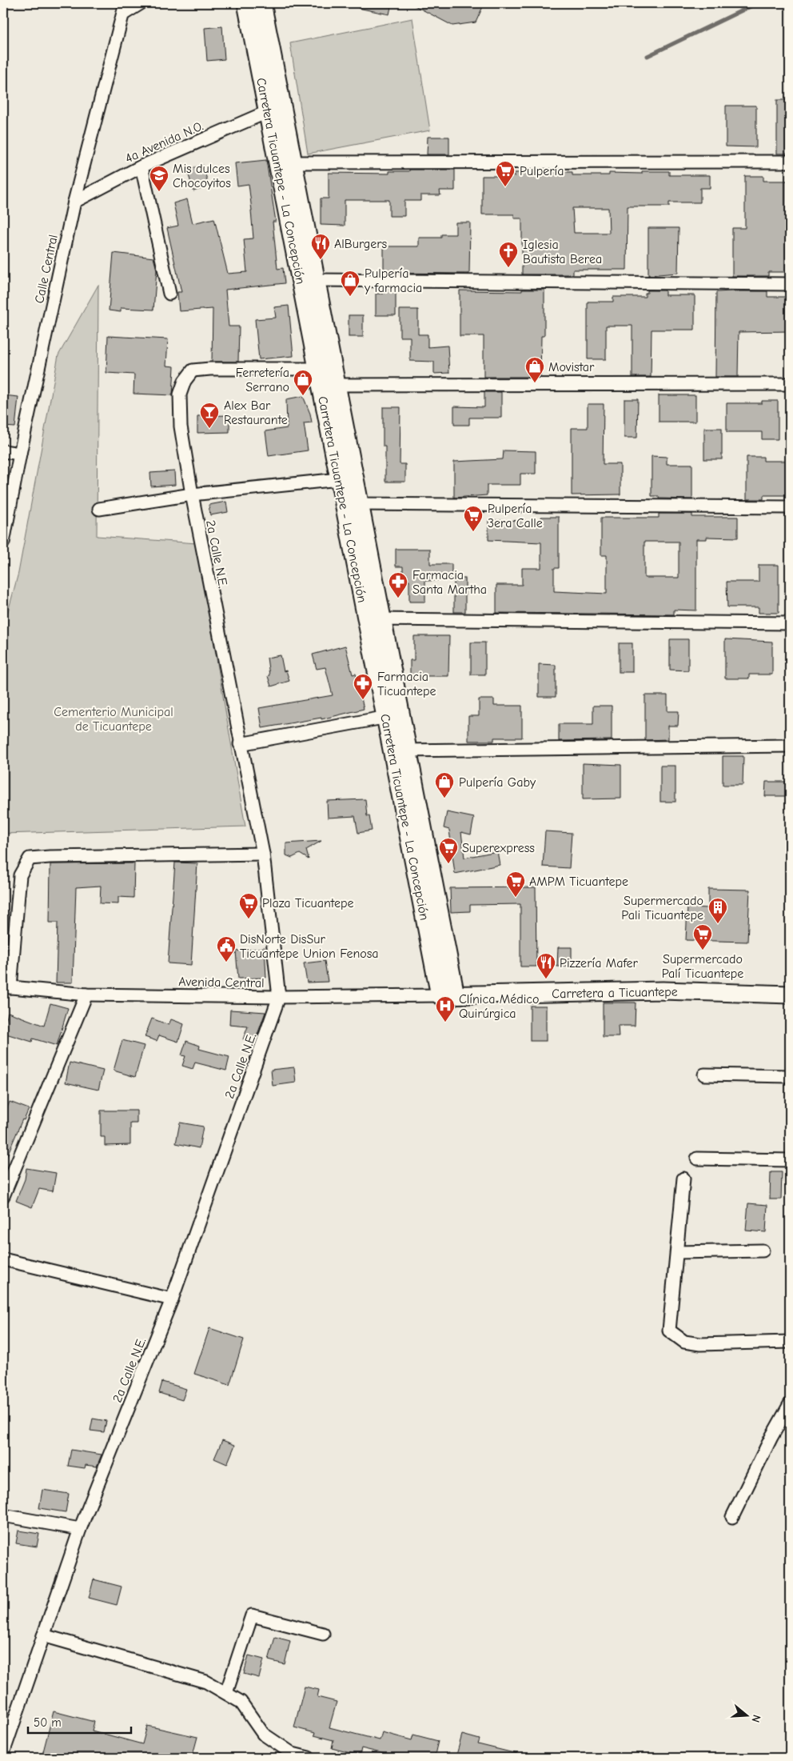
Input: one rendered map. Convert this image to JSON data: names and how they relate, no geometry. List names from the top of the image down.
{
  "streets": {
    "main road": ["Carretera Ticuantepe - La Concepción", "Carretera a Ticuantepe"],
    "street": [
      "4a Avenida N.O.",
      "Calle Central",
      "2a Calle N.E.",
      "Avenida Central"
    ]
  },
  "crossings": [
    ["4a Avenida N.O.", "Carretera Ticuantepe - La Concepción"],
    ["4a Avenida N.O.", "Calle Central"],
    ["Carretera Ticuantepe - La Concepción", "2a Calle N.E."],
    ["Carretera Ticuantepe - La Concepción", "Avenida Central"],
    ["Carretera Ticuantepe - La Concepción", "Carretera a Ticuantepe"],
    ["2a Calle N.E.", "Avenida Central"],
    ["Avenida Central", "Carretera a Ticuantepe"]
  ],
  "parks": ["Cementerio Municipal de Ticuantepe"],
  "places": {
    "supermarket": [
      "Pulpería",
      "Pulpería 3era Calle",
      "Superexpress",
      "AMPM Ticuantepe",
      "Plaza Ticuantepe",
      "Supermercado Palí Ticuantepe"
    ],
    "school or university": ["Mis dulces Chocoyitos"],
    "restaurant": ["AlBurgers", "Pizzería Mafer"],
    "church": ["Iglesia Bautista Berea"],
    "shop": [
      "Pulpería y farmacia",
      "Movistar",
      "Ferretería Serrano",
      "Pulpería Gaby"
    ],
    "bar": ["Alex Bar Restaurante"],
    "pharmacy": ["Farmacia Santa Martha", "Farmacia Ticuantepe"],
    "building": ["Supermercado Pali Ticuantepe"],
    "public building": ["DisNorte DisSur Ticuantepe Union Fenosa"],
    "hospital": ["Clínica Médico Quirúrgica"]
  },
  "scale_bar": "50 m",
  "north": "right"
}
